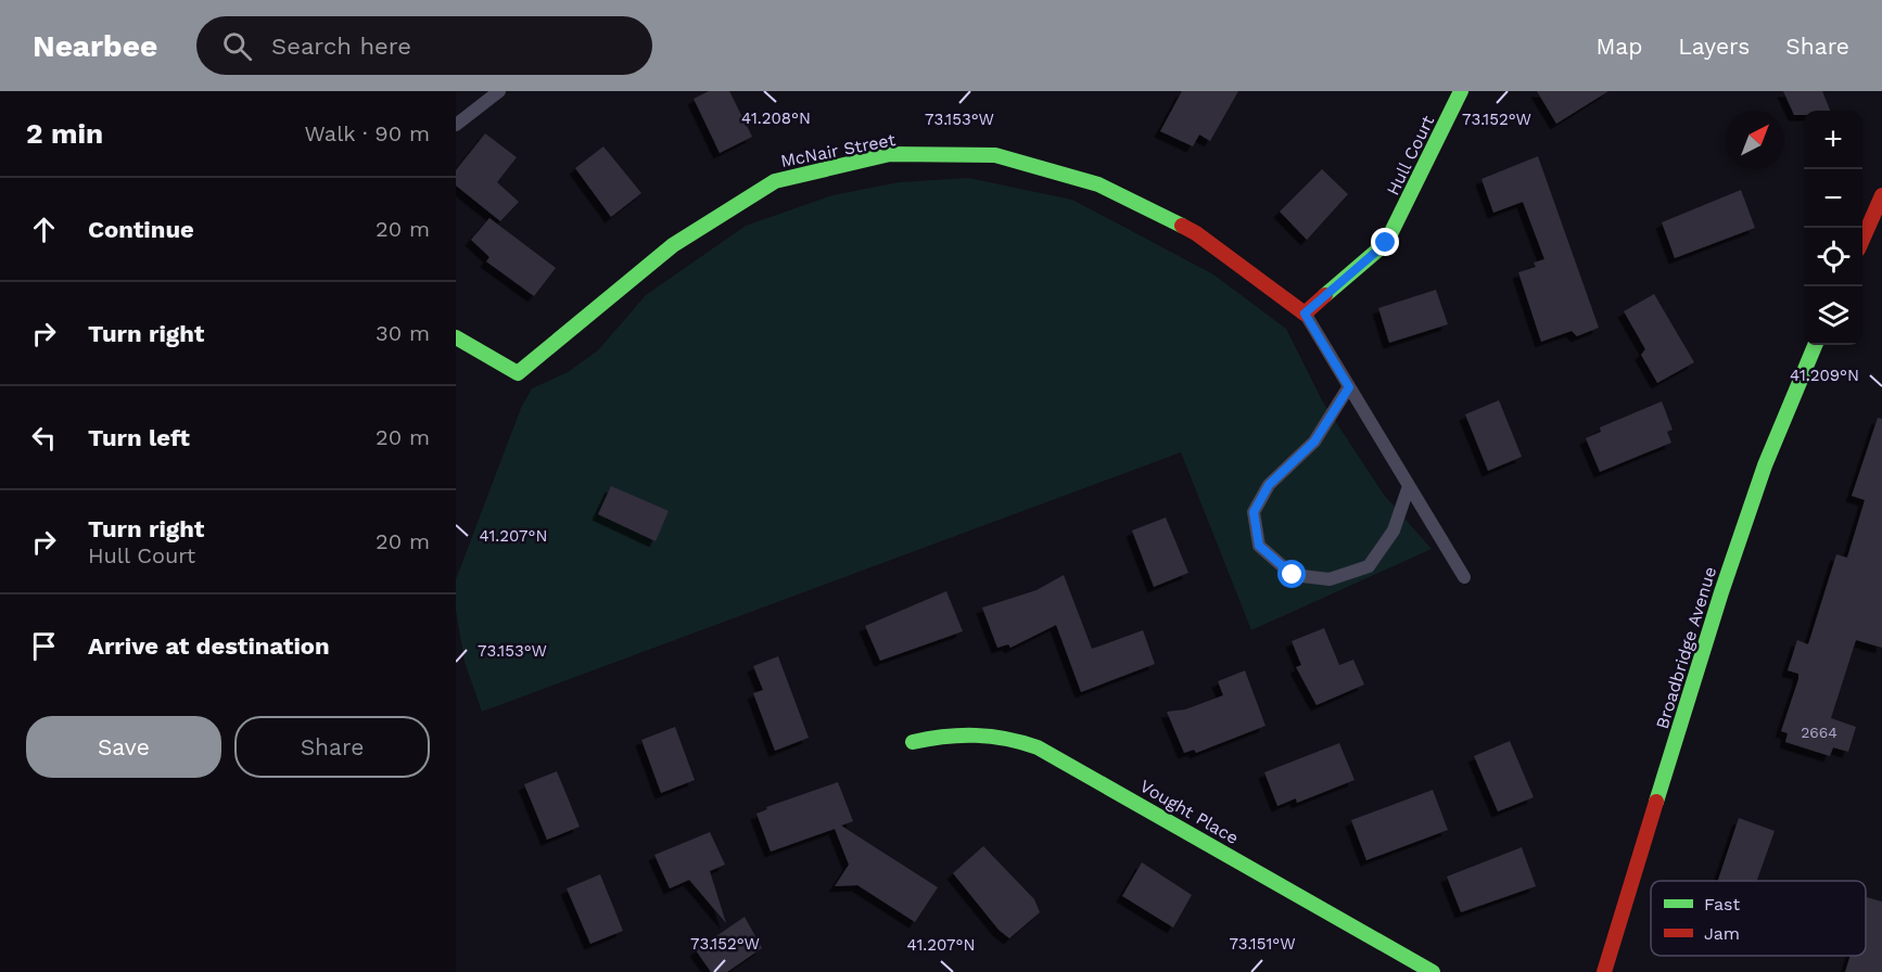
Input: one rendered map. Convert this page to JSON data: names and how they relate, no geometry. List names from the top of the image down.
{
  "streets": {
    "street": [
      "McNair Street",
      "Hull Court",
      "Broadbridge Avenue",
      "Vought Place"
    ]
  },
  "crossings": [
    ["McNair Street", "Hull Court"]
  ],
  "house_numbers": ["2664"],
  "legend": ["Fast", "Jam"],
  "north": "top right",
  "page": {
    "header": "Nearbee",
    "search": "Search here",
    "nav": ["Map", "Layers", "Share"],
    "heading": ["2 min", "Walk · 90 m"],
    "map_buttons": ["+", "−"],
    "list": [
      ["Continue", "20 m"],
      ["Turn right", "30 m"],
      ["Turn left", "20 m"],
      ["Turn right", "Hull Court", "20 m"],
      "Arrive at destination"
    ],
    "buttons": ["Save", "Share"]
  },
  "coordinates": [
    "41.208°N",
    "73.153°W",
    "73.152°W",
    "41.209°N",
    "41.207°N",
    "73.151°W"
  ]
}
